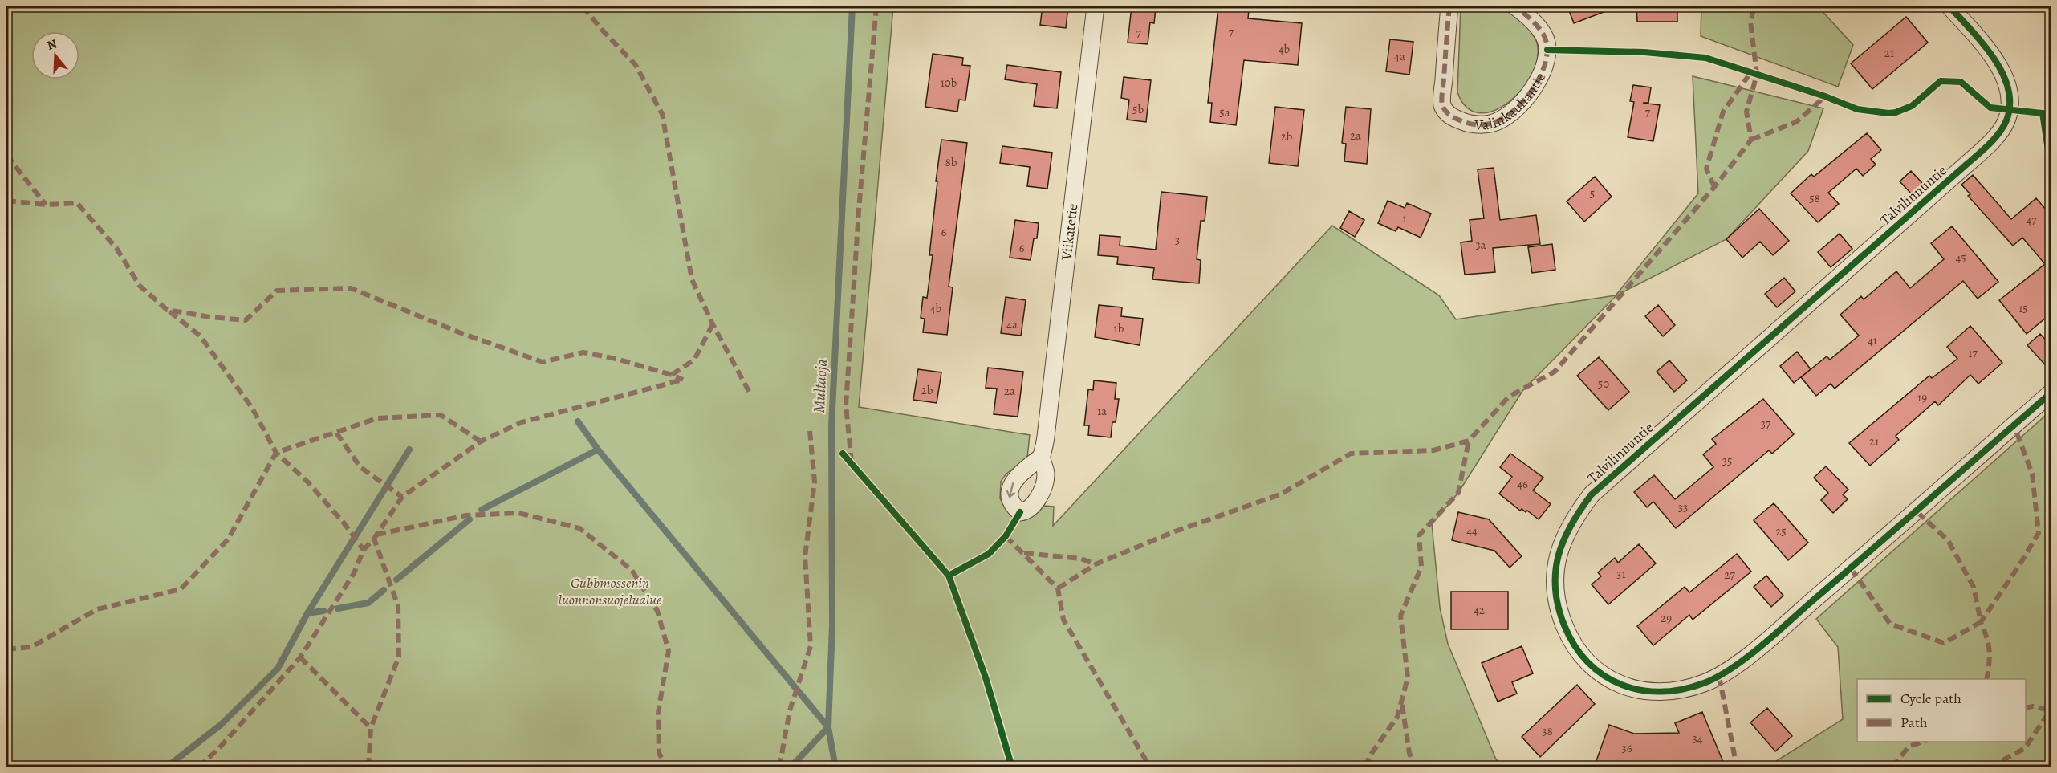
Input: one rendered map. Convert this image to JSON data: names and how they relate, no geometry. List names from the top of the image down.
{
  "streets": {
    "street": ["Valinkauhantie", "Talvilinnuntie", "Viikatetie"]
  },
  "water": ["Multaoja"],
  "parks": ["Gubbmossenin luonnonsuojelualue"],
  "house_numbers": [
    "7",
    "7",
    "4b",
    "21",
    "4a",
    "10b",
    "5b",
    "5a",
    "7",
    "2a",
    "2b",
    "8b",
    "5",
    "58",
    "1",
    "47",
    "6",
    "3",
    "3a",
    "6",
    "45",
    "4b",
    "15",
    "4a",
    "1b",
    "41",
    "17",
    "50",
    "2b",
    "2a",
    "19",
    "1a",
    "37",
    "21",
    "35",
    "46",
    "33",
    "44",
    "25",
    "31",
    "27",
    "42",
    "29",
    "38",
    "34",
    "36"
  ],
  "legend": ["Cycle path", "Path"],
  "north": "top"
}
